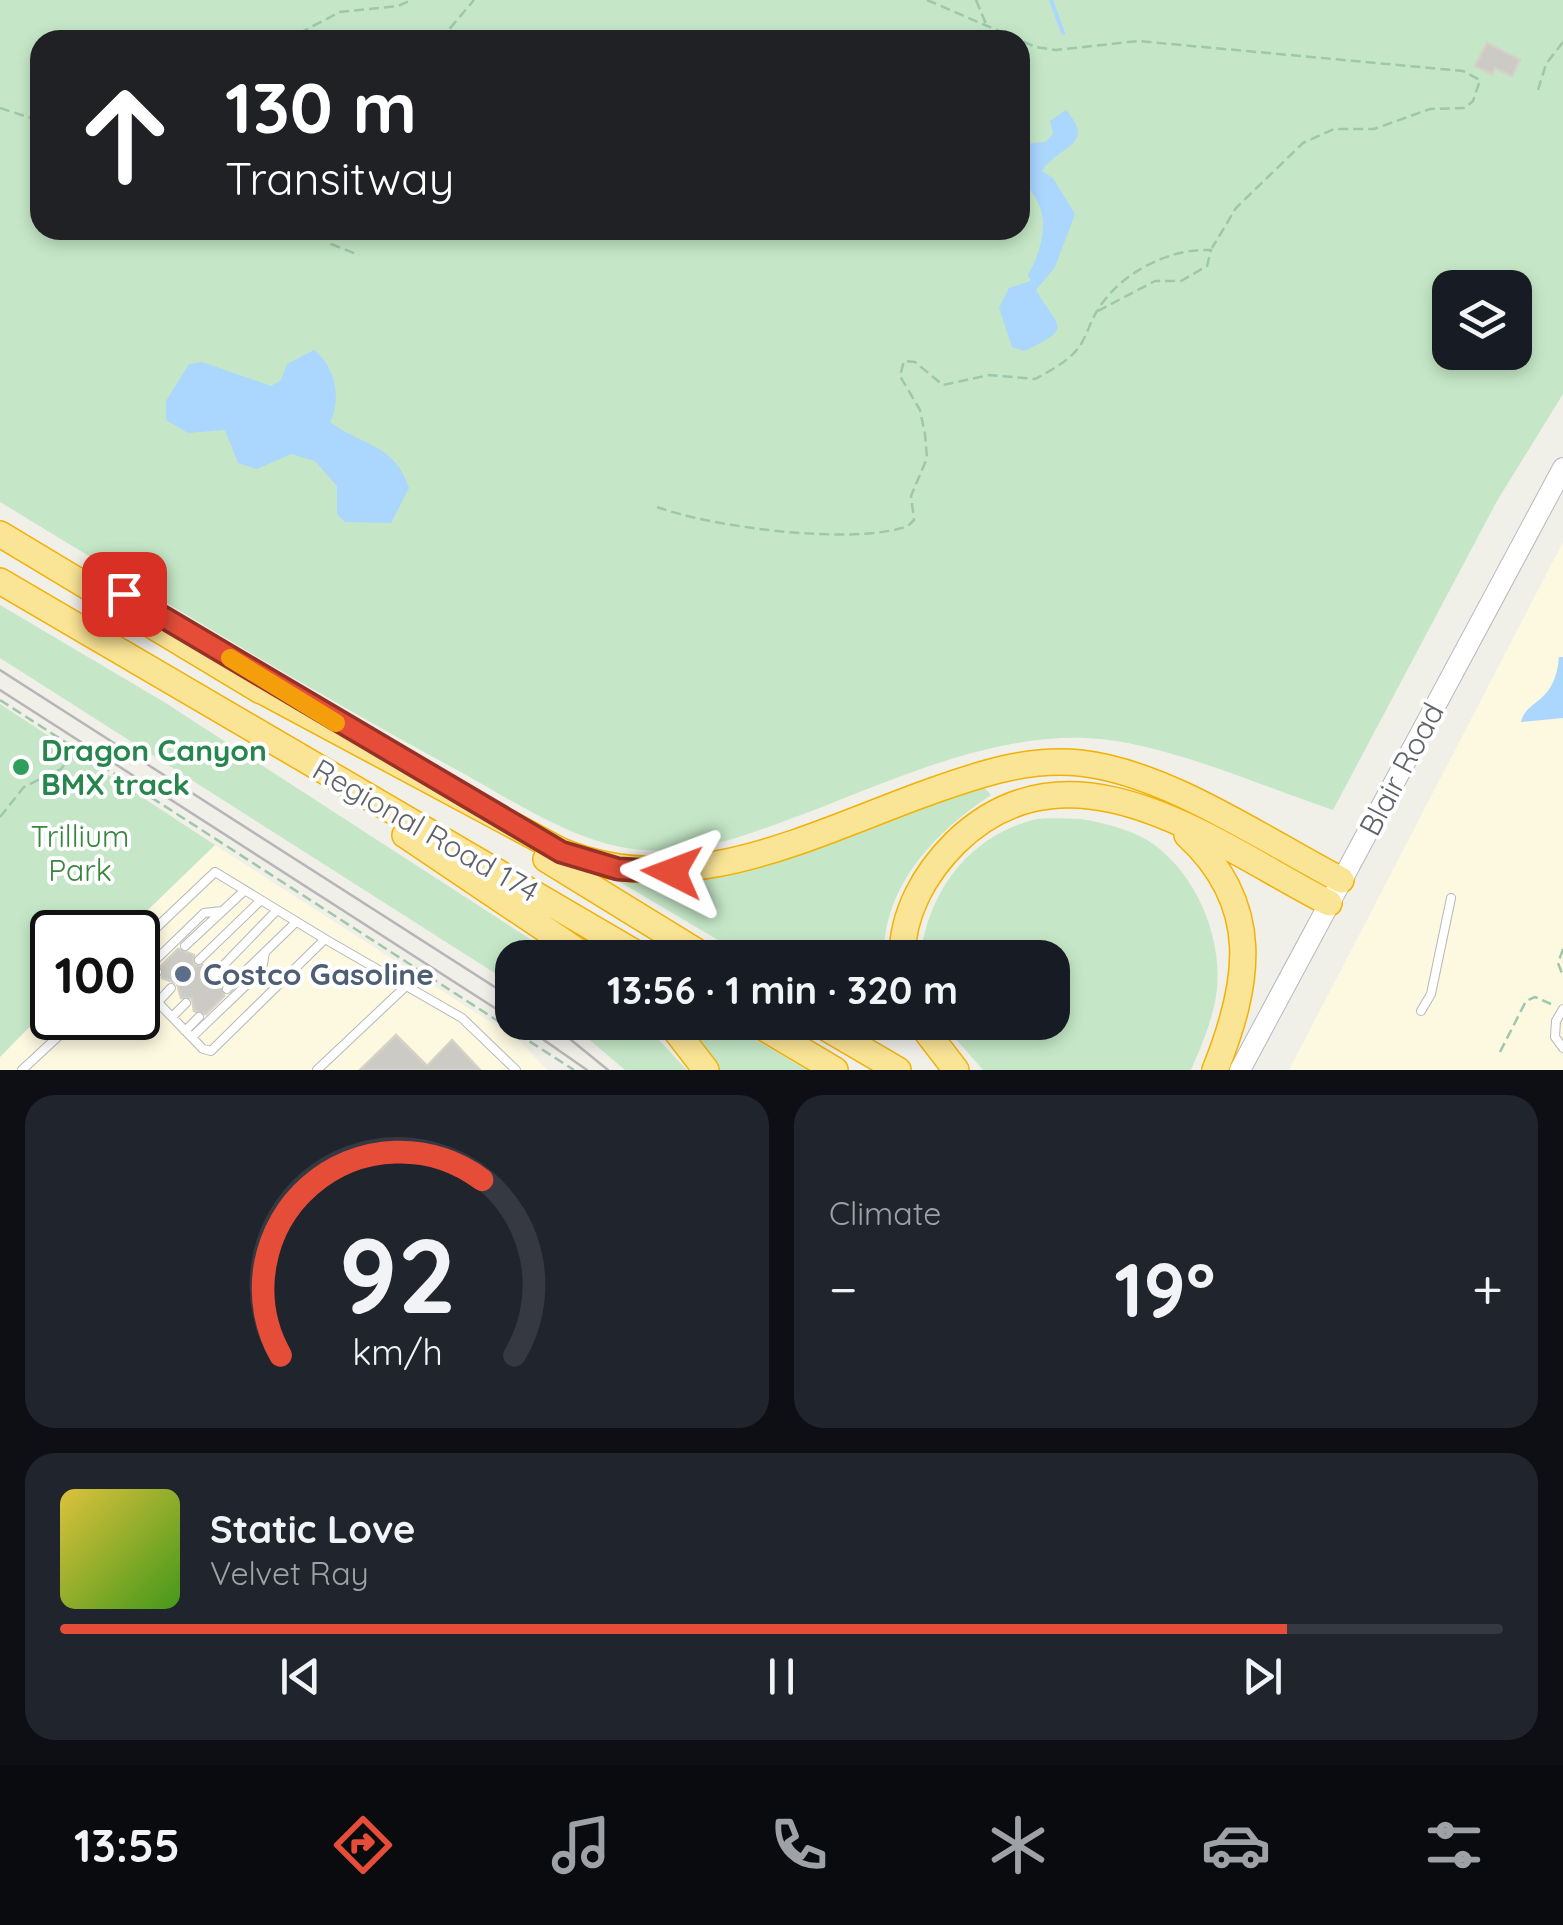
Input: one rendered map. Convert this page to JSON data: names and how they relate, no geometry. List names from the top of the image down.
{
  "streets": {
    "highway": ["Regional Road 174"],
    "main road": ["Blair Road"]
  },
  "parks": ["Trillium Park"],
  "places": ["Dragon Canyon BMX track", "Costco Gasoline"],
  "page": {
    "turn": ["130 m", "Transitway"],
    "limit": "100",
    "trip": "13:56 · 1 min · 320 m",
    "tile": "Climate",
    "heat": ["−", "19°", "+"],
    "song": ["Static Love", "Velvet Ray"],
    "tabs": "13:55",
    "gauge": ["92", "km/h"]
  }
}
